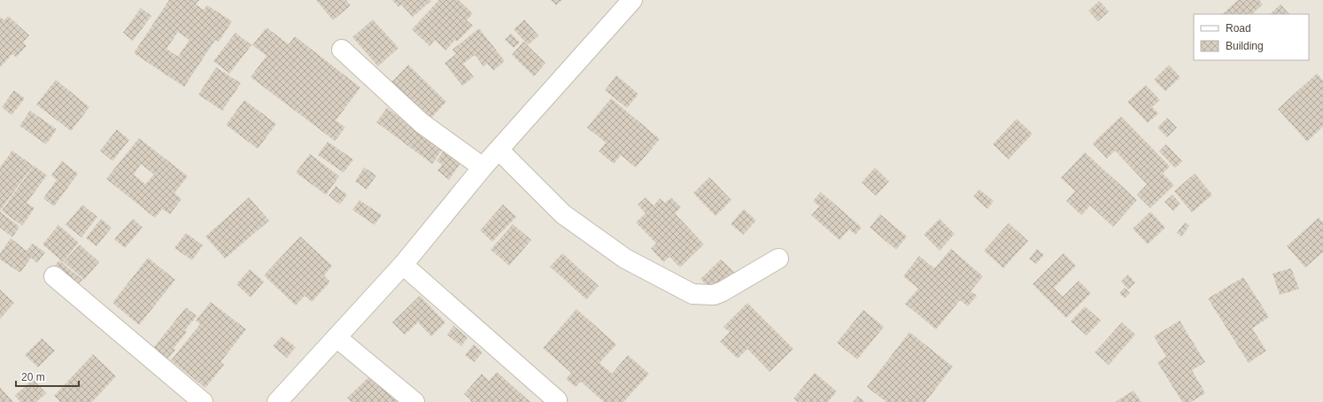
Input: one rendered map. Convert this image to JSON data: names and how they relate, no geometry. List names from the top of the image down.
{
  "legend": ["Road", "Building"],
  "scale_bar": "20 m"
}
